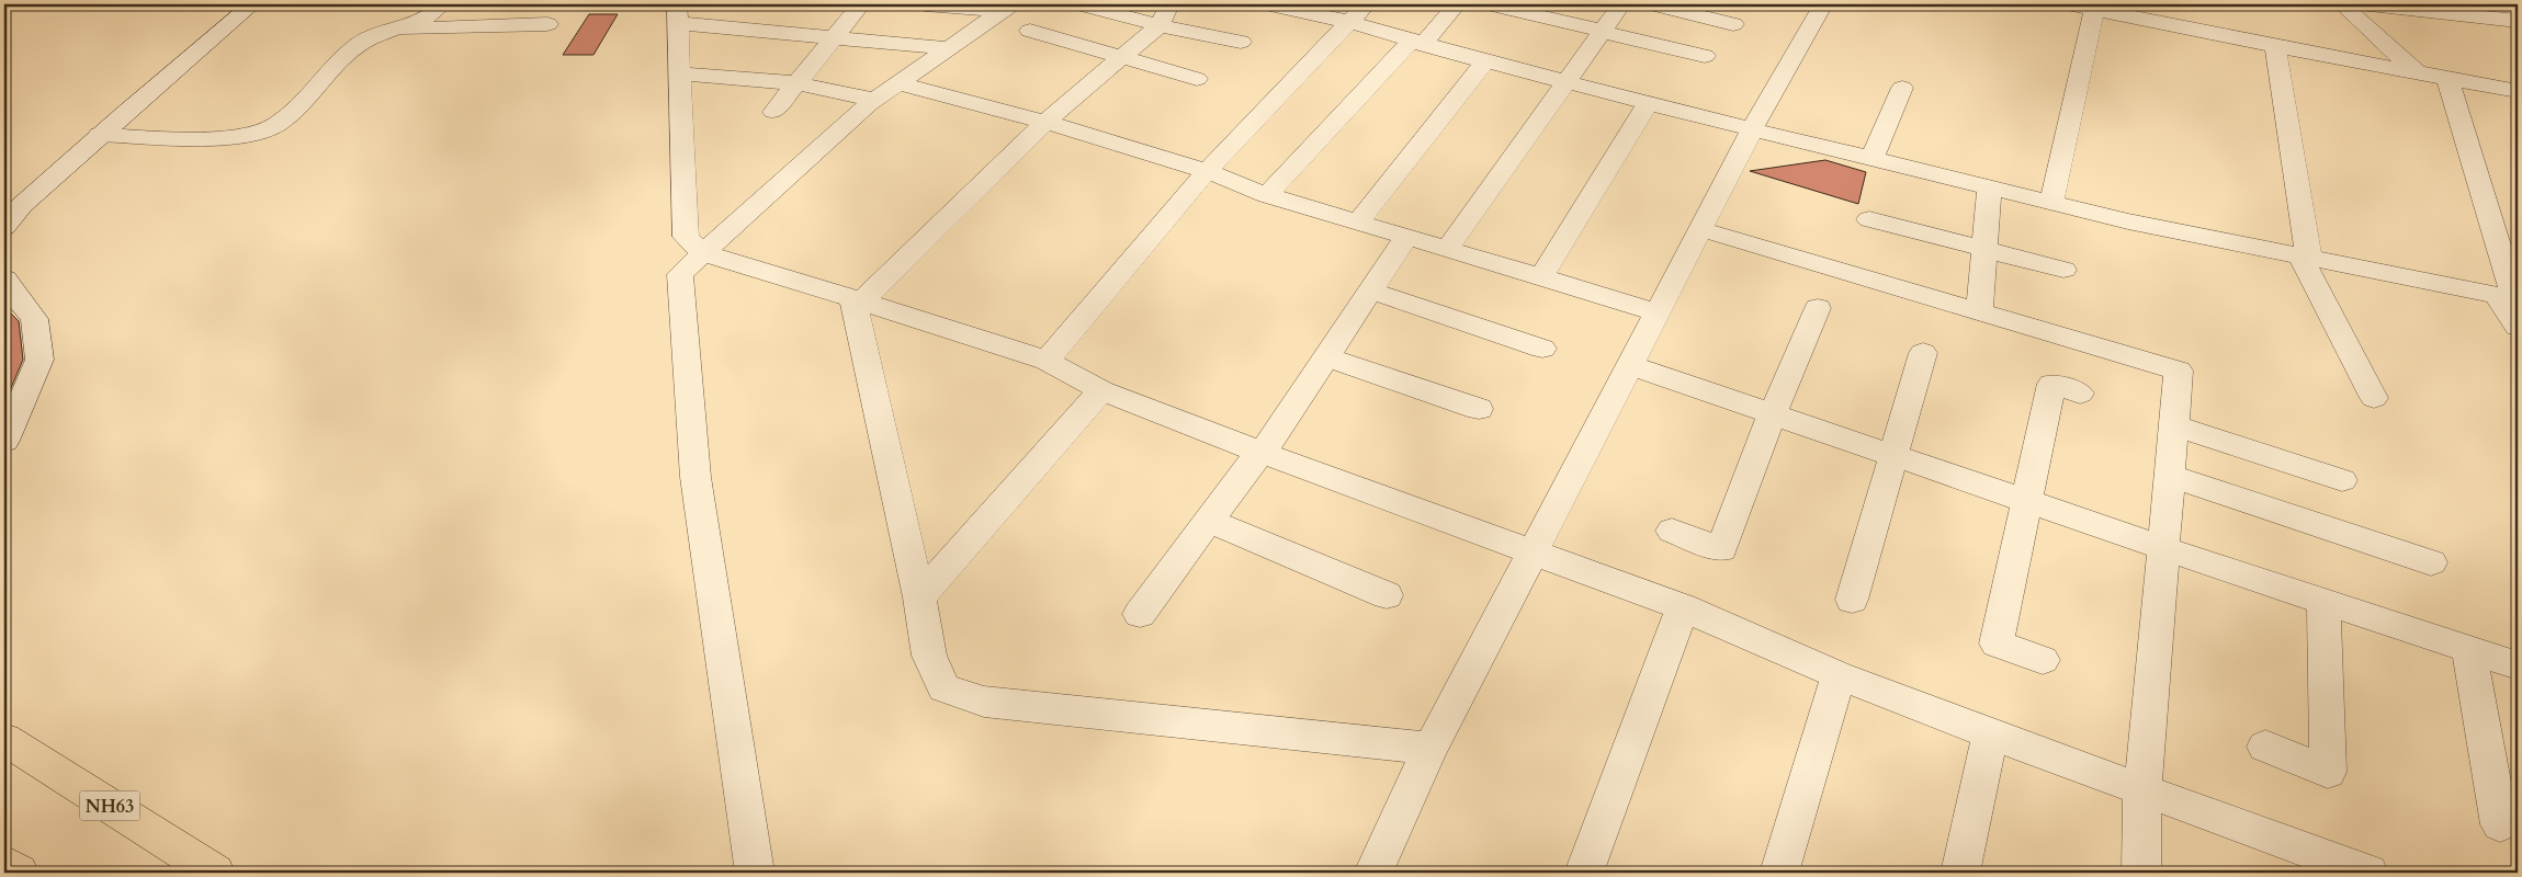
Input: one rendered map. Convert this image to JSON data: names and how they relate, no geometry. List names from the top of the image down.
{
  "streets": {
    "highway": ["NH63"]
  }
}
